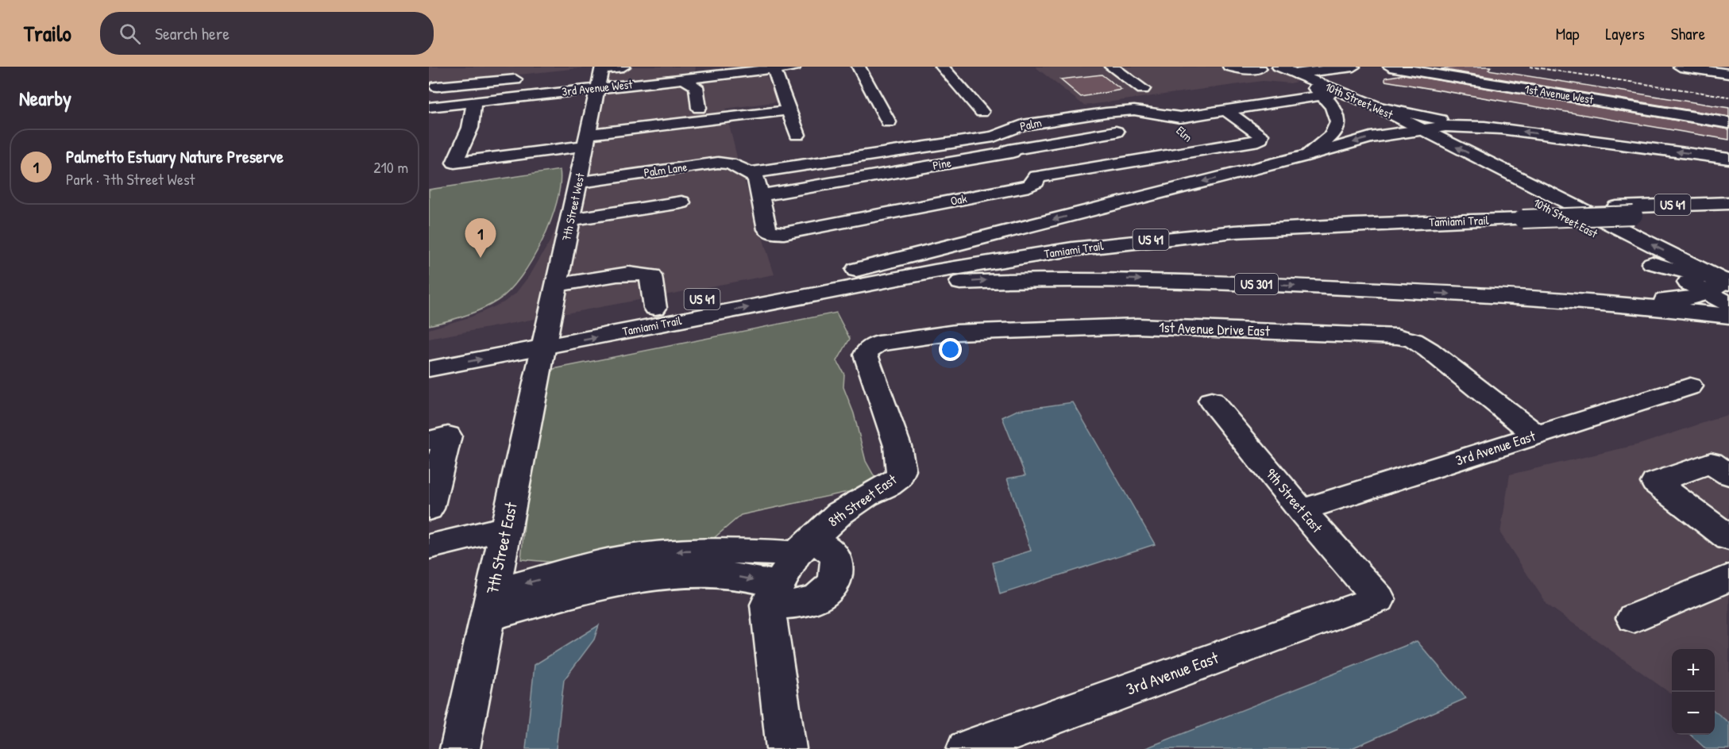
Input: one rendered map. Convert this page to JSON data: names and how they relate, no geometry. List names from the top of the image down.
{
  "streets": {
    "main road": [
      "3rd Avenue West",
      "1st Avenue West",
      "10th Street West",
      "Palm",
      "Elm",
      "Pine",
      "Palm Lane",
      "Oak",
      "US 41",
      "7th Street West",
      "10th Street East",
      "Tamiami Trail",
      "US 301",
      "1st Avenue Drive East",
      "3rd Avenue East",
      "8th Street East",
      "9th Street East",
      "7th Street East"
    ]
  },
  "crossings": [
    ["3rd Avenue West", "7th Street West"],
    ["1st Avenue West", "10th Street West"],
    ["10th Street West", "10th Street East"],
    ["Palm", "Elm"],
    ["Palm", "Palm Lane"],
    ["Elm", "Oak"],
    ["Pine", "Oak"],
    ["Palm Lane", "7th Street West"],
    ["7th Street West", "Tamiami Trail"],
    ["7th Street West", "7th Street East"],
    ["Tamiami Trail", "US 301"],
    ["Tamiami Trail", "7th Street East"],
    ["1st Avenue Drive East", "3rd Avenue East"],
    ["1st Avenue Drive East", "8th Street East"],
    ["3rd Avenue East", "9th Street East"]
  ],
  "page": {
    "header": "Trailo",
    "search": "Search here",
    "nav": ["Map", "Layers", "Share"],
    "heading": "Nearby",
    "list": [
      {
        "mark": "1",
        "name": "Palmetto Estuary Nature Preserve",
        "note": "Park · 7th Street West",
        "value": "210 m"
      }
    ],
    "pins": "1",
    "map_buttons": ["+", "−"]
  }
}
